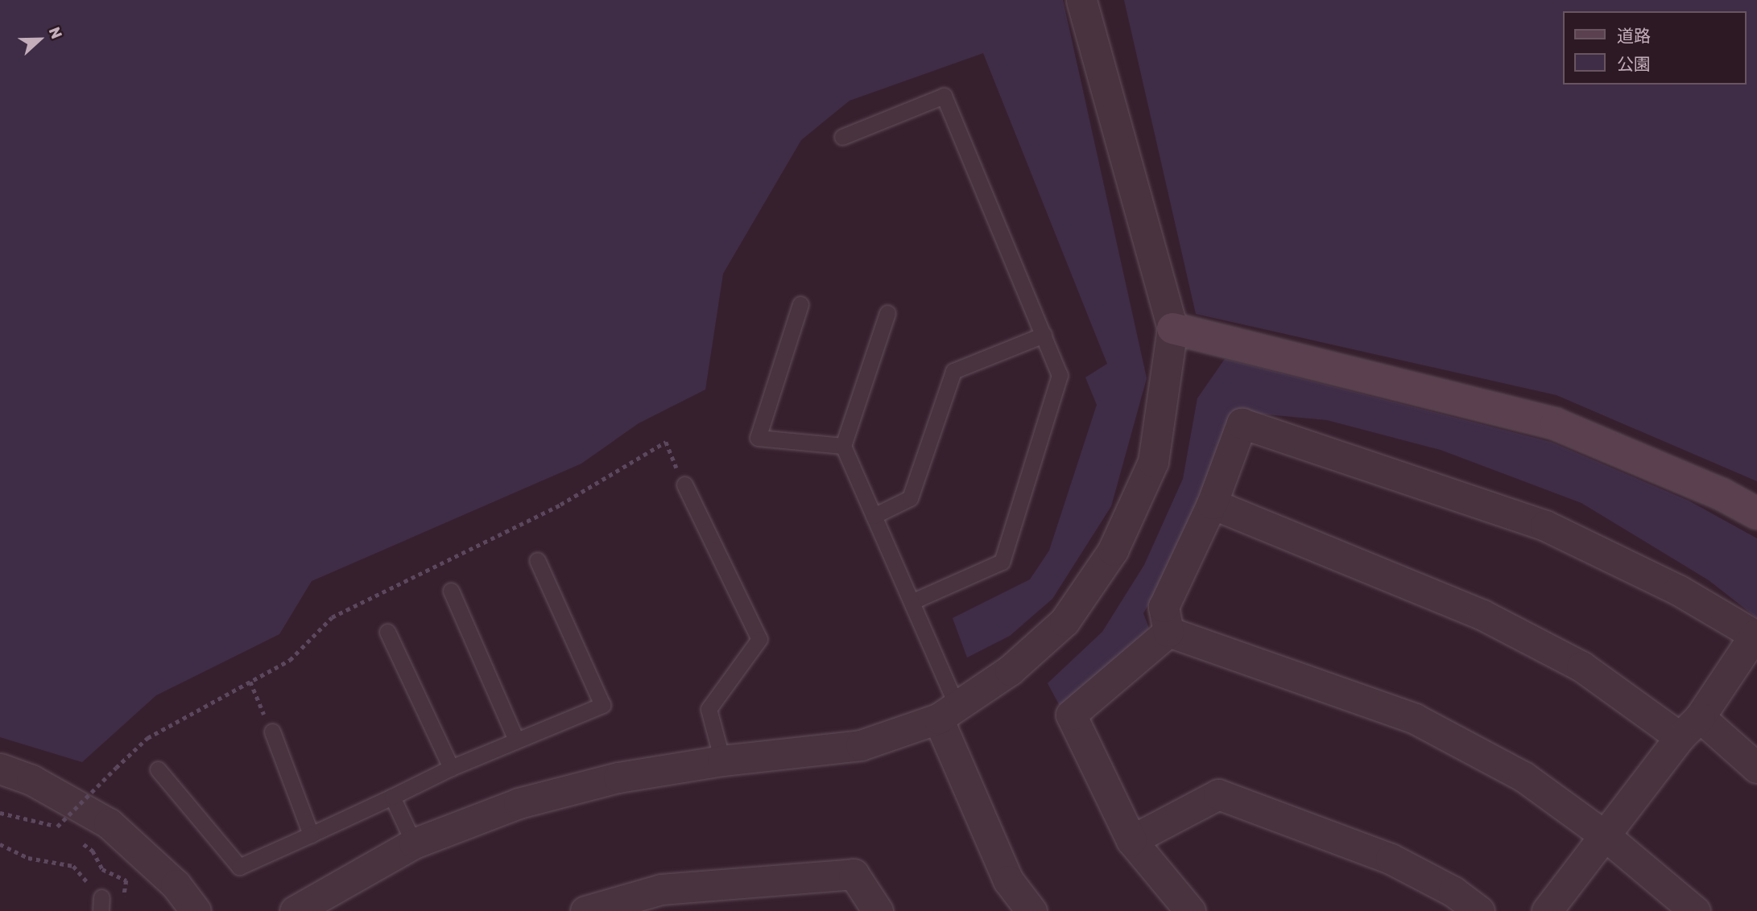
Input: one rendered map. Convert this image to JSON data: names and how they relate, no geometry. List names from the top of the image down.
{
  "legend": ["道路", "公園"],
  "north": "right"
}
